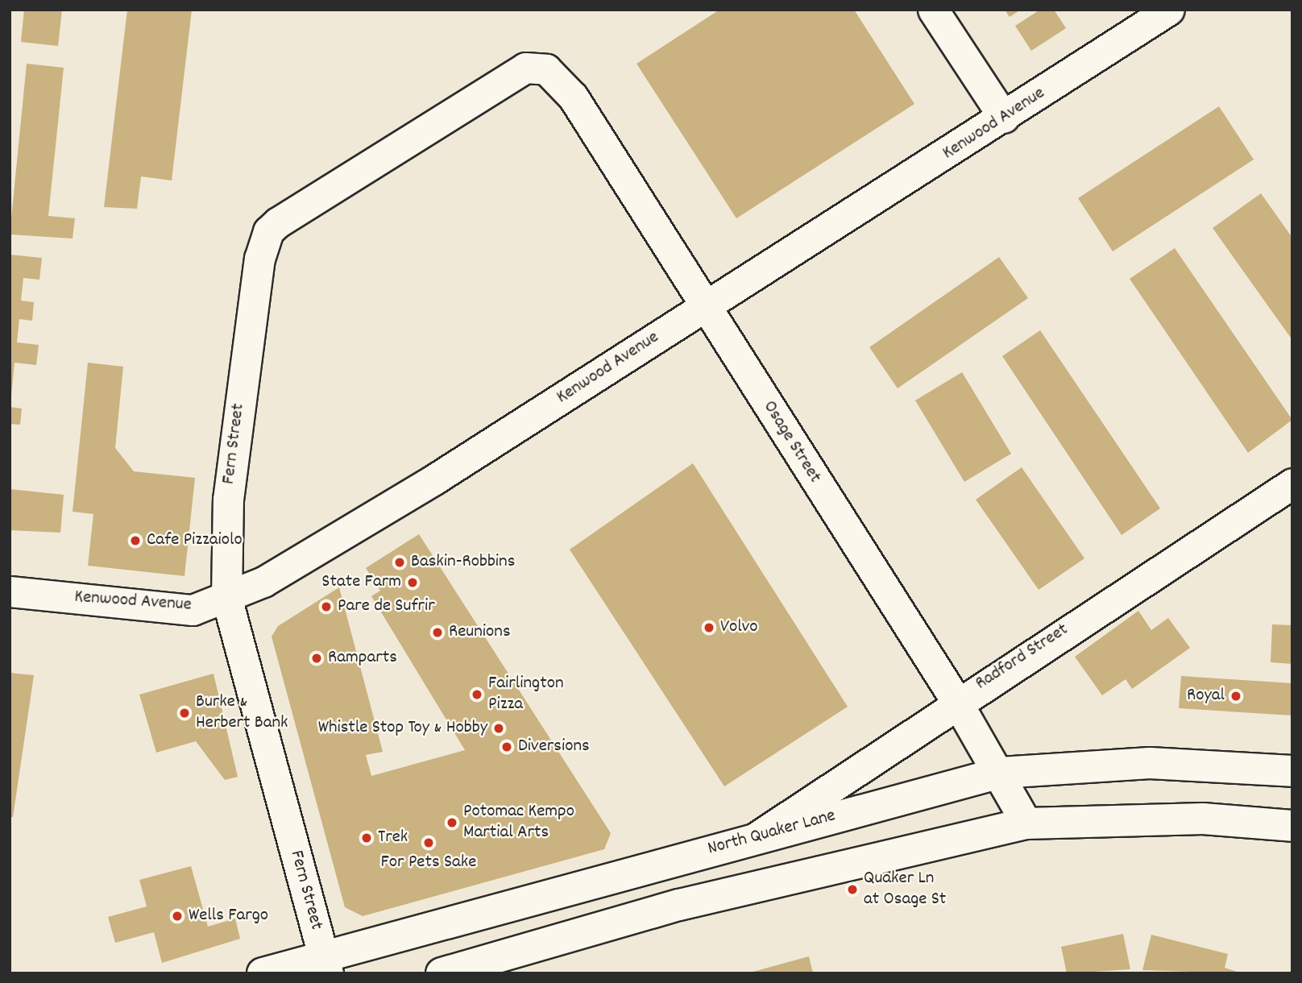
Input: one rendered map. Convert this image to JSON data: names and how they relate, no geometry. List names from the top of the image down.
{
  "streets": {
    "main road": ["North Quaker Lane"],
    "street": [
      "Kenwood Avenue",
      "Osage Street",
      "Fern Street",
      "Radford Street"
    ]
  },
  "crossings": [
    ["Kenwood Avenue", "Osage Street"],
    ["Kenwood Avenue", "Fern Street"],
    ["Osage Street", "Fern Street"],
    ["Osage Street", "Radford Street"],
    ["Osage Street", "North Quaker Lane"],
    ["Fern Street", "North Quaker Lane"],
    ["Radford Street", "North Quaker Lane"]
  ],
  "places": [
    "Cafe Pizzaiolo",
    "Baskin-Robbins",
    "State Farm",
    "Pare de Sufrir",
    "Volvo",
    "Reunions",
    "Ramparts",
    "Fairlington Pizza",
    "Royal",
    "Burke & Herbert Bank",
    "Whistle Stop Toy & Hobby",
    "Diversions",
    "Potomac Kempo Martial Arts",
    "Trek",
    "For Pets Sake",
    "Quaker Ln at Osage St",
    "Wells Fargo"
  ]
}
